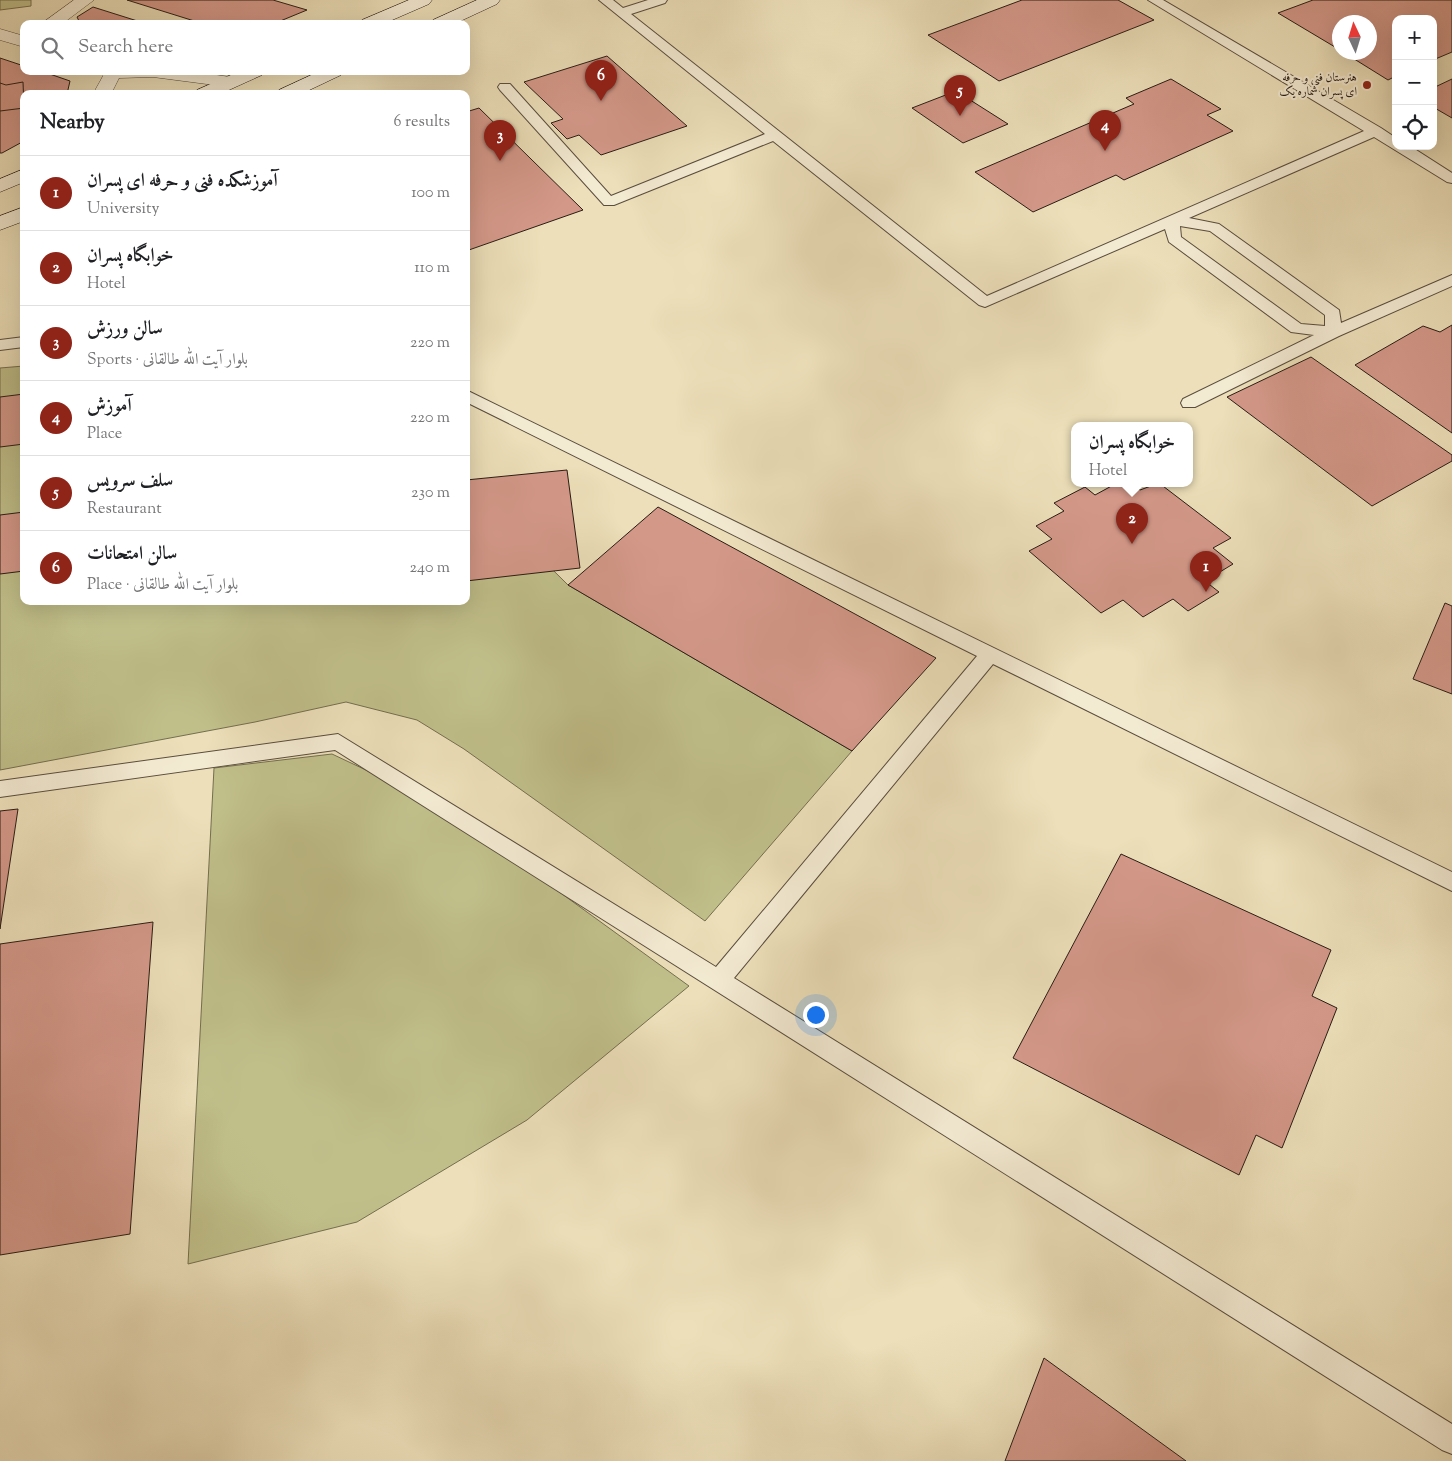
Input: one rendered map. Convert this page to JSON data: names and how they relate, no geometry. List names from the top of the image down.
{
  "places": ["هنرستان فنی و حرفه ای پسران شماره یک"],
  "north": "top",
  "page": {
    "map_buttons": ["+", "−"],
    "search": "Search here",
    "pins": [
      "6",
      "5",
      "4",
      "3",
      "2",
      "1"
    ],
    "heading": ["Nearby", "6 results"],
    "list": [
      {
        "mark": "1",
        "name": "آموزشکده فنی و حرفه ای پسران",
        "note": "University",
        "value": "100 m"
      },
      {
        "mark": "2",
        "name": "خوابگاه پسران",
        "note": "Hotel",
        "value": "110 m"
      },
      {
        "mark": "3",
        "name": "سالن ورزش",
        "note": "Sports · بلوار آیت الله طالقانی",
        "value": "220 m"
      },
      {
        "mark": "4",
        "name": "آموزش",
        "note": "Place",
        "value": "220 m"
      },
      {
        "mark": "5",
        "name": "سلف سرویس",
        "note": "Restaurant",
        "value": "230 m"
      },
      {
        "mark": "6",
        "name": "سالن امتحانات",
        "note": "Place · بلوار آیت الله طالقانی",
        "value": "240 m"
      }
    ],
    "popup": ["خوابگاه پسران", "Hotel"]
  }
}
